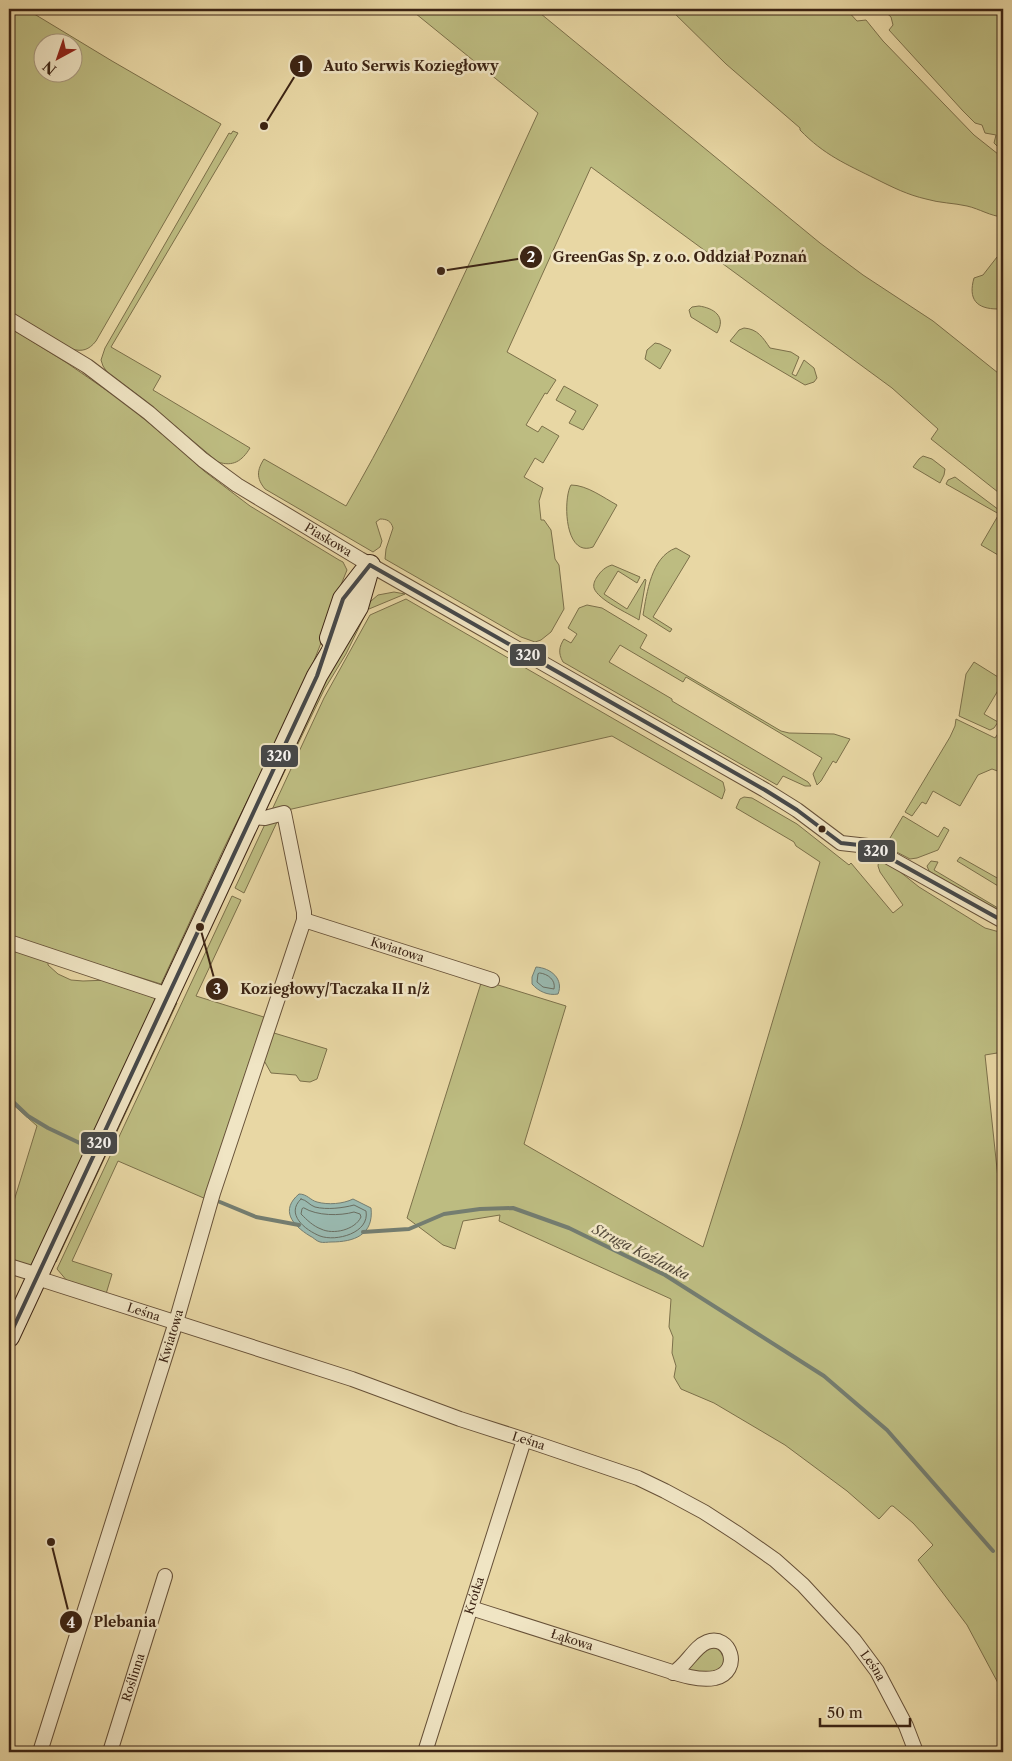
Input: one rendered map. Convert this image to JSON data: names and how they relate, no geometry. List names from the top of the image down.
{
  "streets": {
    "street": [
      "Piaskowa",
      "Kwiatowa",
      "Leśna",
      "Krótka",
      "Łąkowa",
      "Roślinna"
    ]
  },
  "crossings": [
    ["Kwiatowa", "Leśna"],
    ["Leśna", "Krótka"],
    ["Krótka", "Łąkowa"]
  ],
  "water": ["Struga Koźlanka"],
  "places": [
    "Auto Serwis Koziegłowy",
    "GreenGas Sp. z o.o. Oddział Poznań",
    "Koziegłowy/Taczaka II n/ż",
    "Plebania"
  ],
  "lines": ["transit line 320"],
  "scale_bar": "50 m",
  "north": "bottom left"
}
